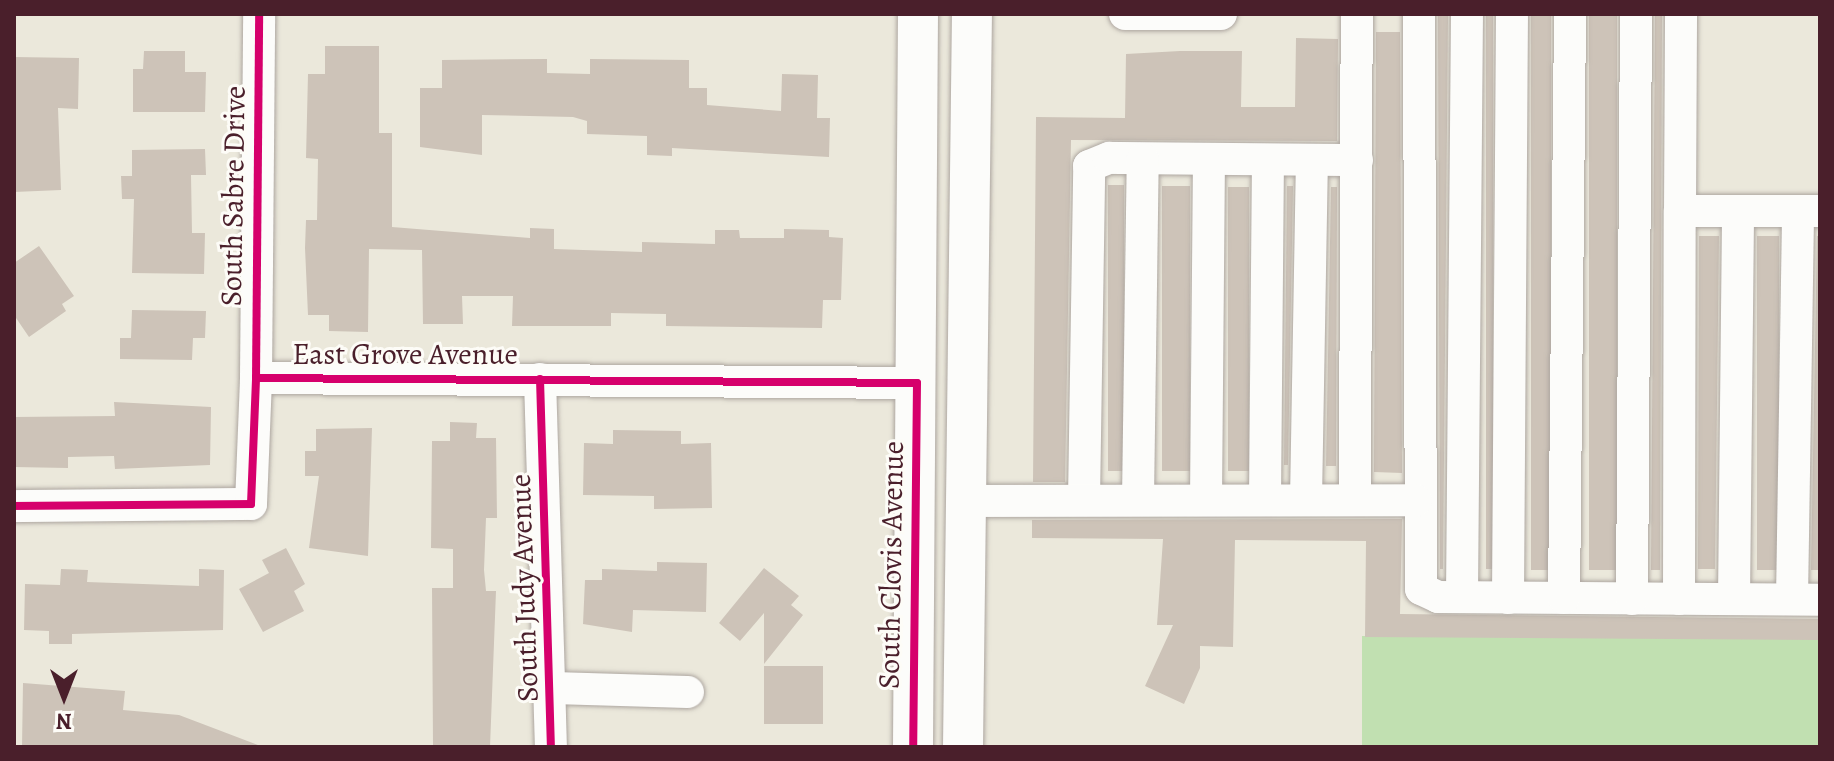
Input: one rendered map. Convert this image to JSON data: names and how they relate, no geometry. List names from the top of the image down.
{
  "streets": {
    "main road": ["South Clovis Avenue"],
    "street": ["South Sabre Drive", "East Grove Avenue", "South Judy Avenue"]
  },
  "crossings": [
    ["South Sabre Drive", "East Grove Avenue"],
    ["East Grove Avenue", "South Clovis Avenue"],
    ["East Grove Avenue", "South Judy Avenue"]
  ],
  "north": "bottom"
}
